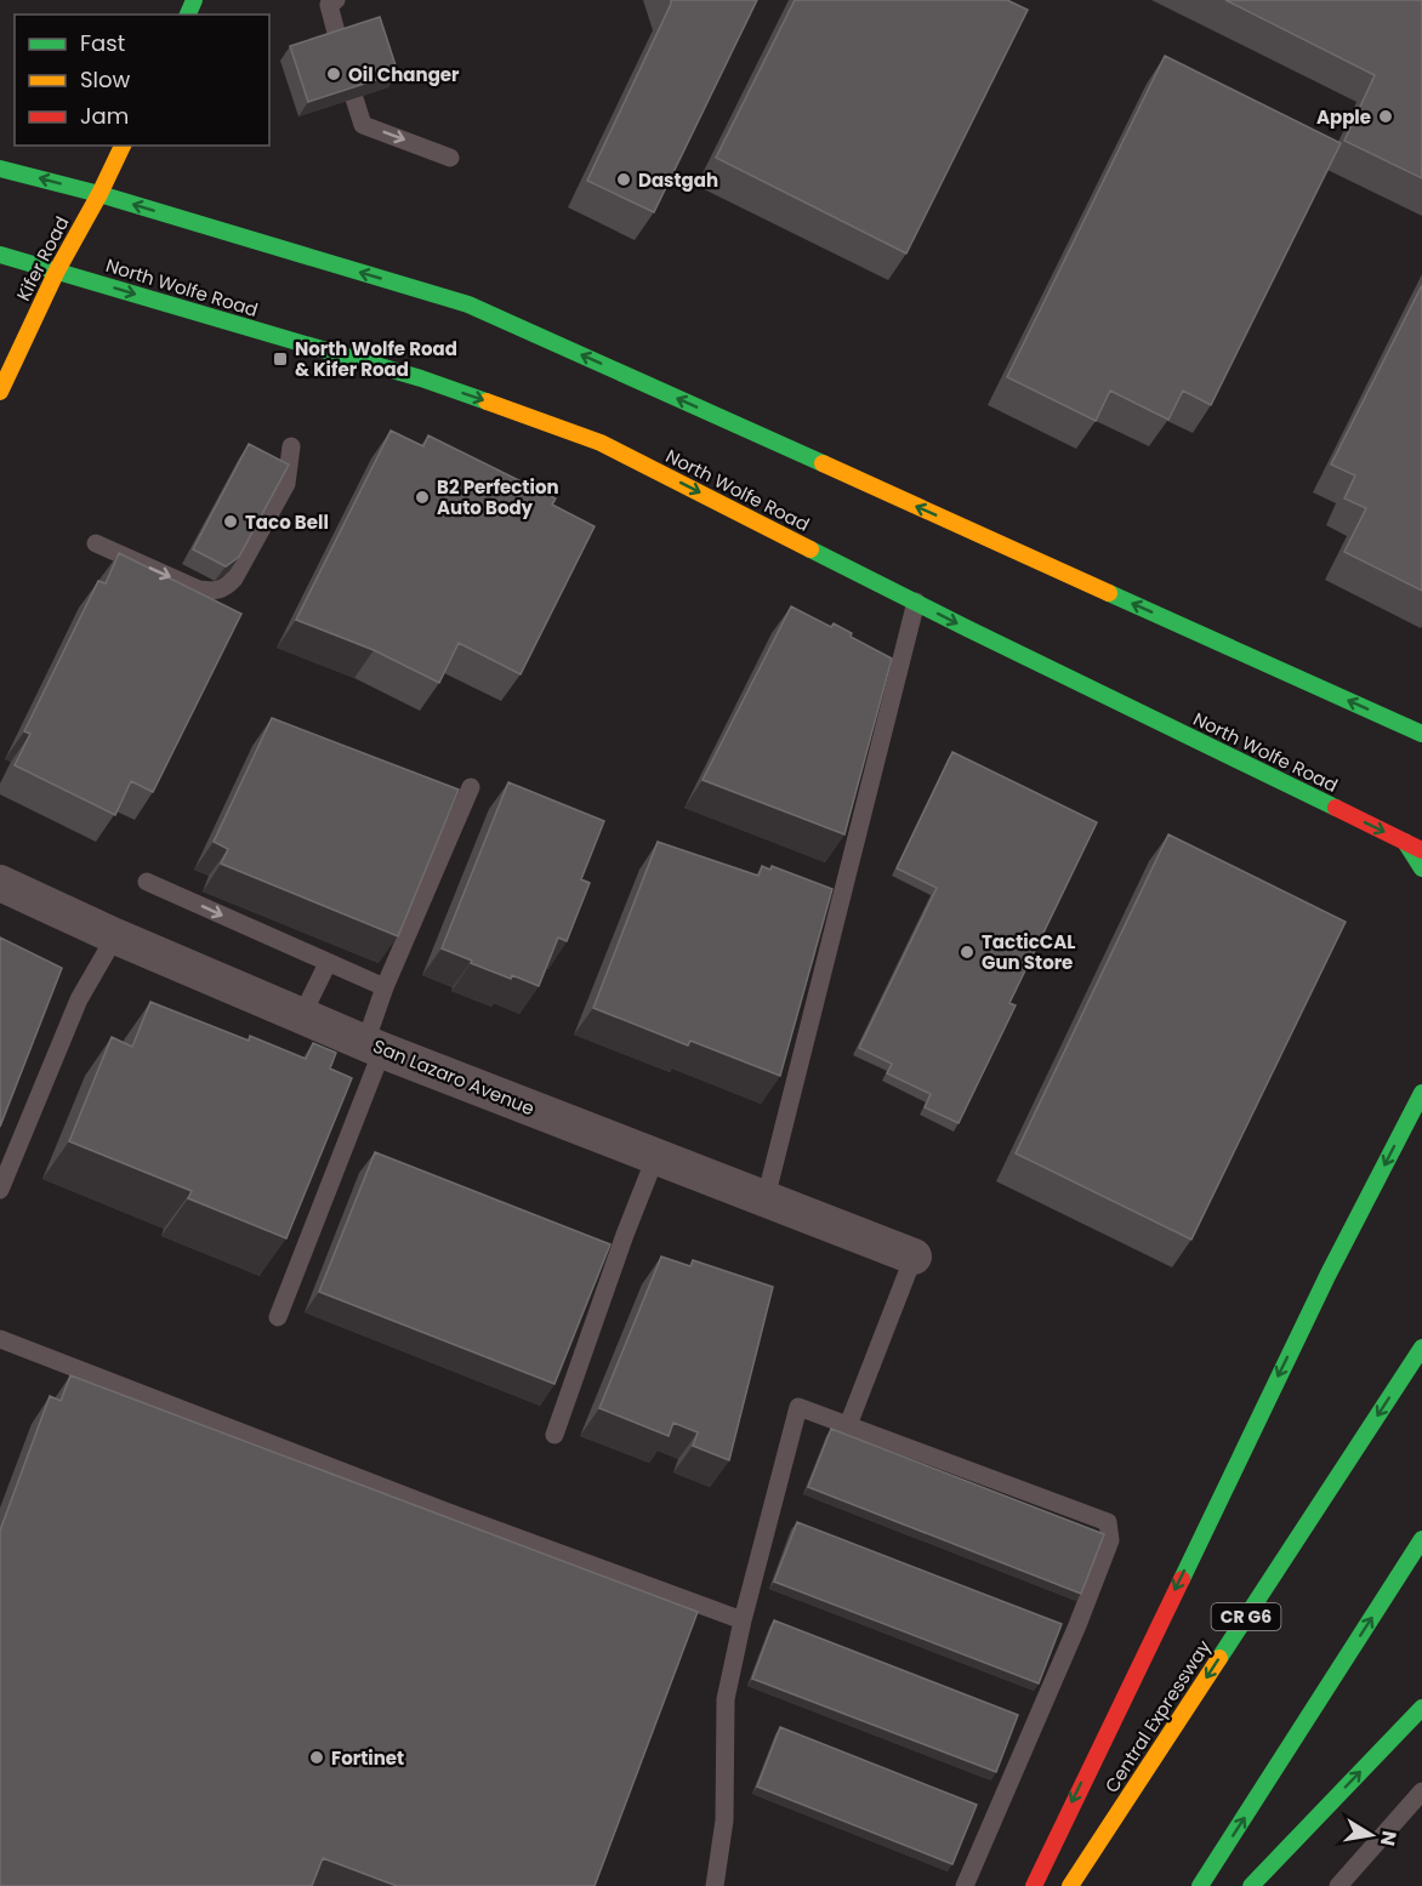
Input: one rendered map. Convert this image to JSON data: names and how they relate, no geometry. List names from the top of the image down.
{
  "streets": {
    "main road": [
      "Kifer Road",
      "North Wolfe Road",
      "CR G6",
      "Central Expressway"
    ],
    "street": ["San Lazaro Avenue"]
  },
  "crossings": [
    ["Kifer Road", "North Wolfe Road"]
  ],
  "places": {
    "other": [
      "Oil Changer",
      "Apple",
      "Dastgah",
      "B2 Perfection Auto Body",
      "Taco Bell",
      "TacticCAL Gun Store",
      "Fortinet"
    ],
    "transit": ["North Wolfe Road & Kifer Road"]
  },
  "legend": ["Fast", "Slow", "Jam"],
  "north": "right"
}
